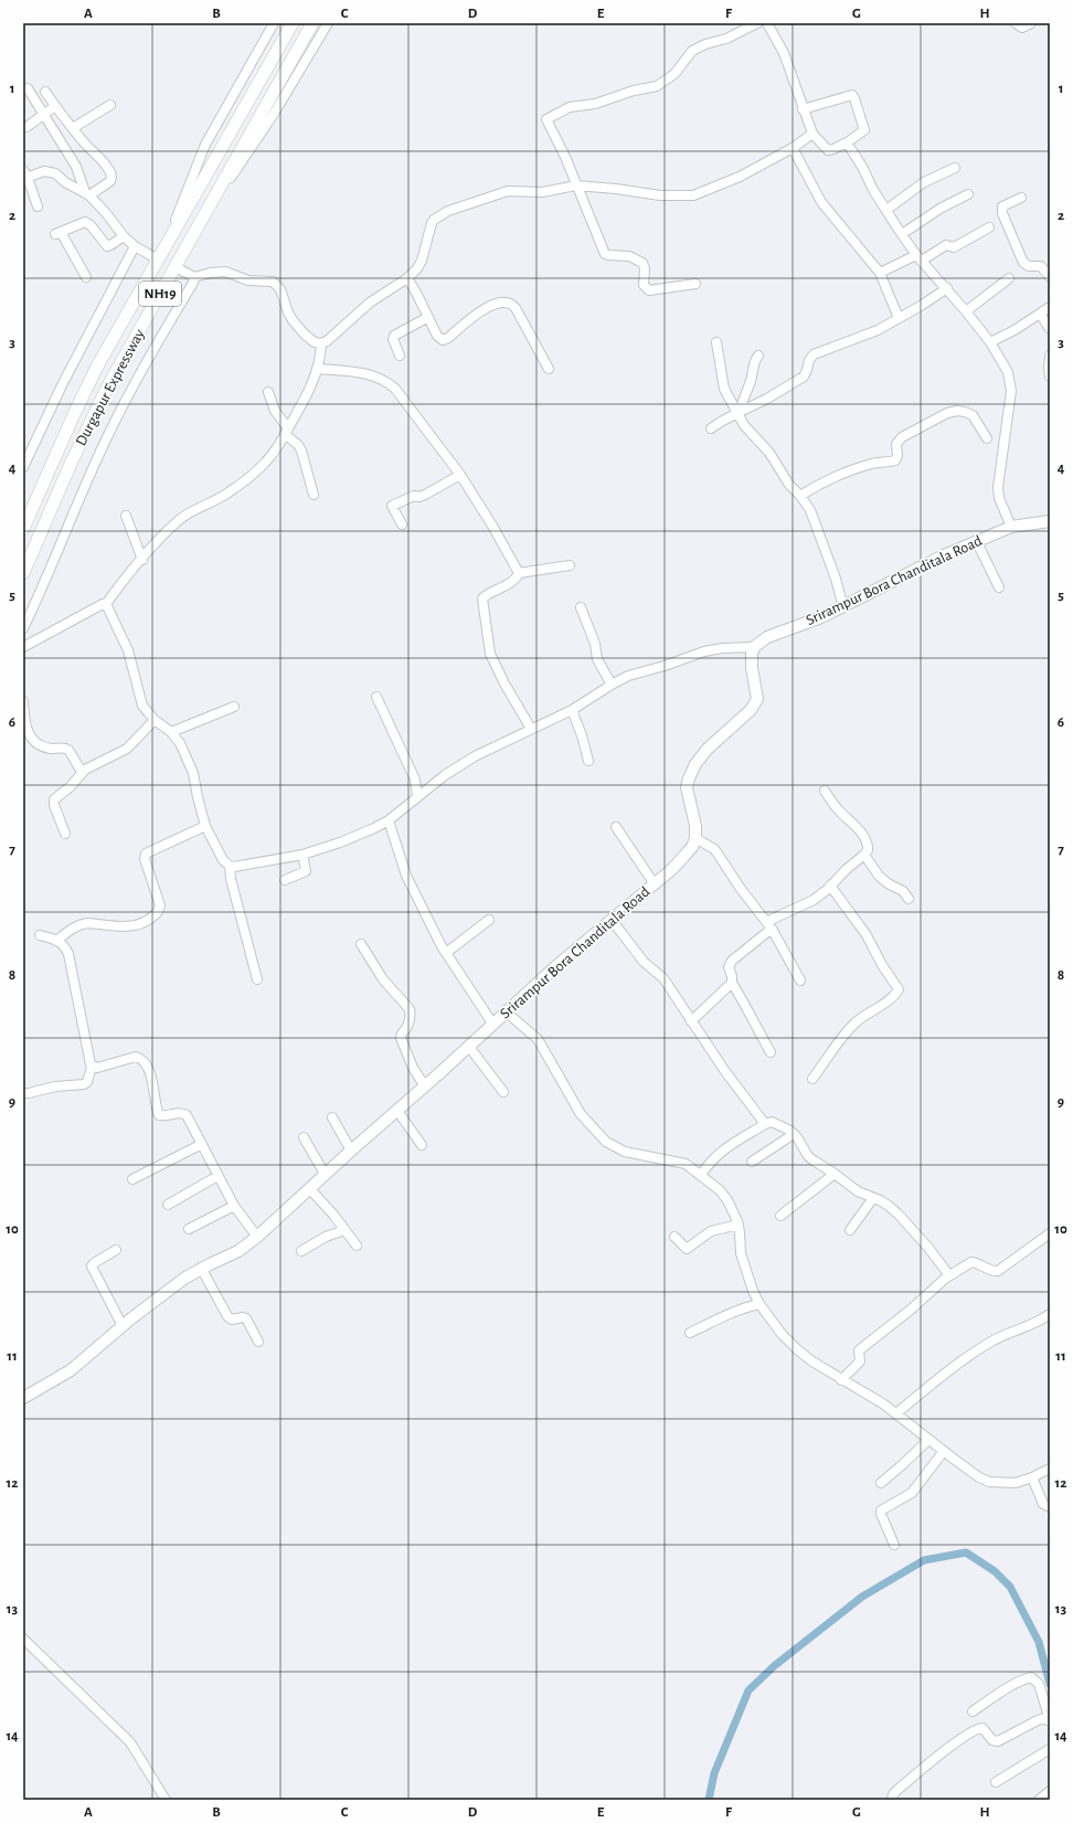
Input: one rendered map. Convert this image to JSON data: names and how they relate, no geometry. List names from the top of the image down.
{
  "streets": {
    "highway": ["NH19", "Durgapur Expressway"],
    "main road": ["Srirampur Bora Chanditala Road"]
  },
  "grid": {
    "columns": [
      "A",
      "B",
      "C",
      "D",
      "E",
      "F",
      "G",
      "H"
    ],
    "rows": [
      "1",
      "2",
      "3",
      "4",
      "5",
      "6",
      "7",
      "8",
      "9",
      "10",
      "11",
      "12",
      "13",
      "14"
    ]
  }
}
